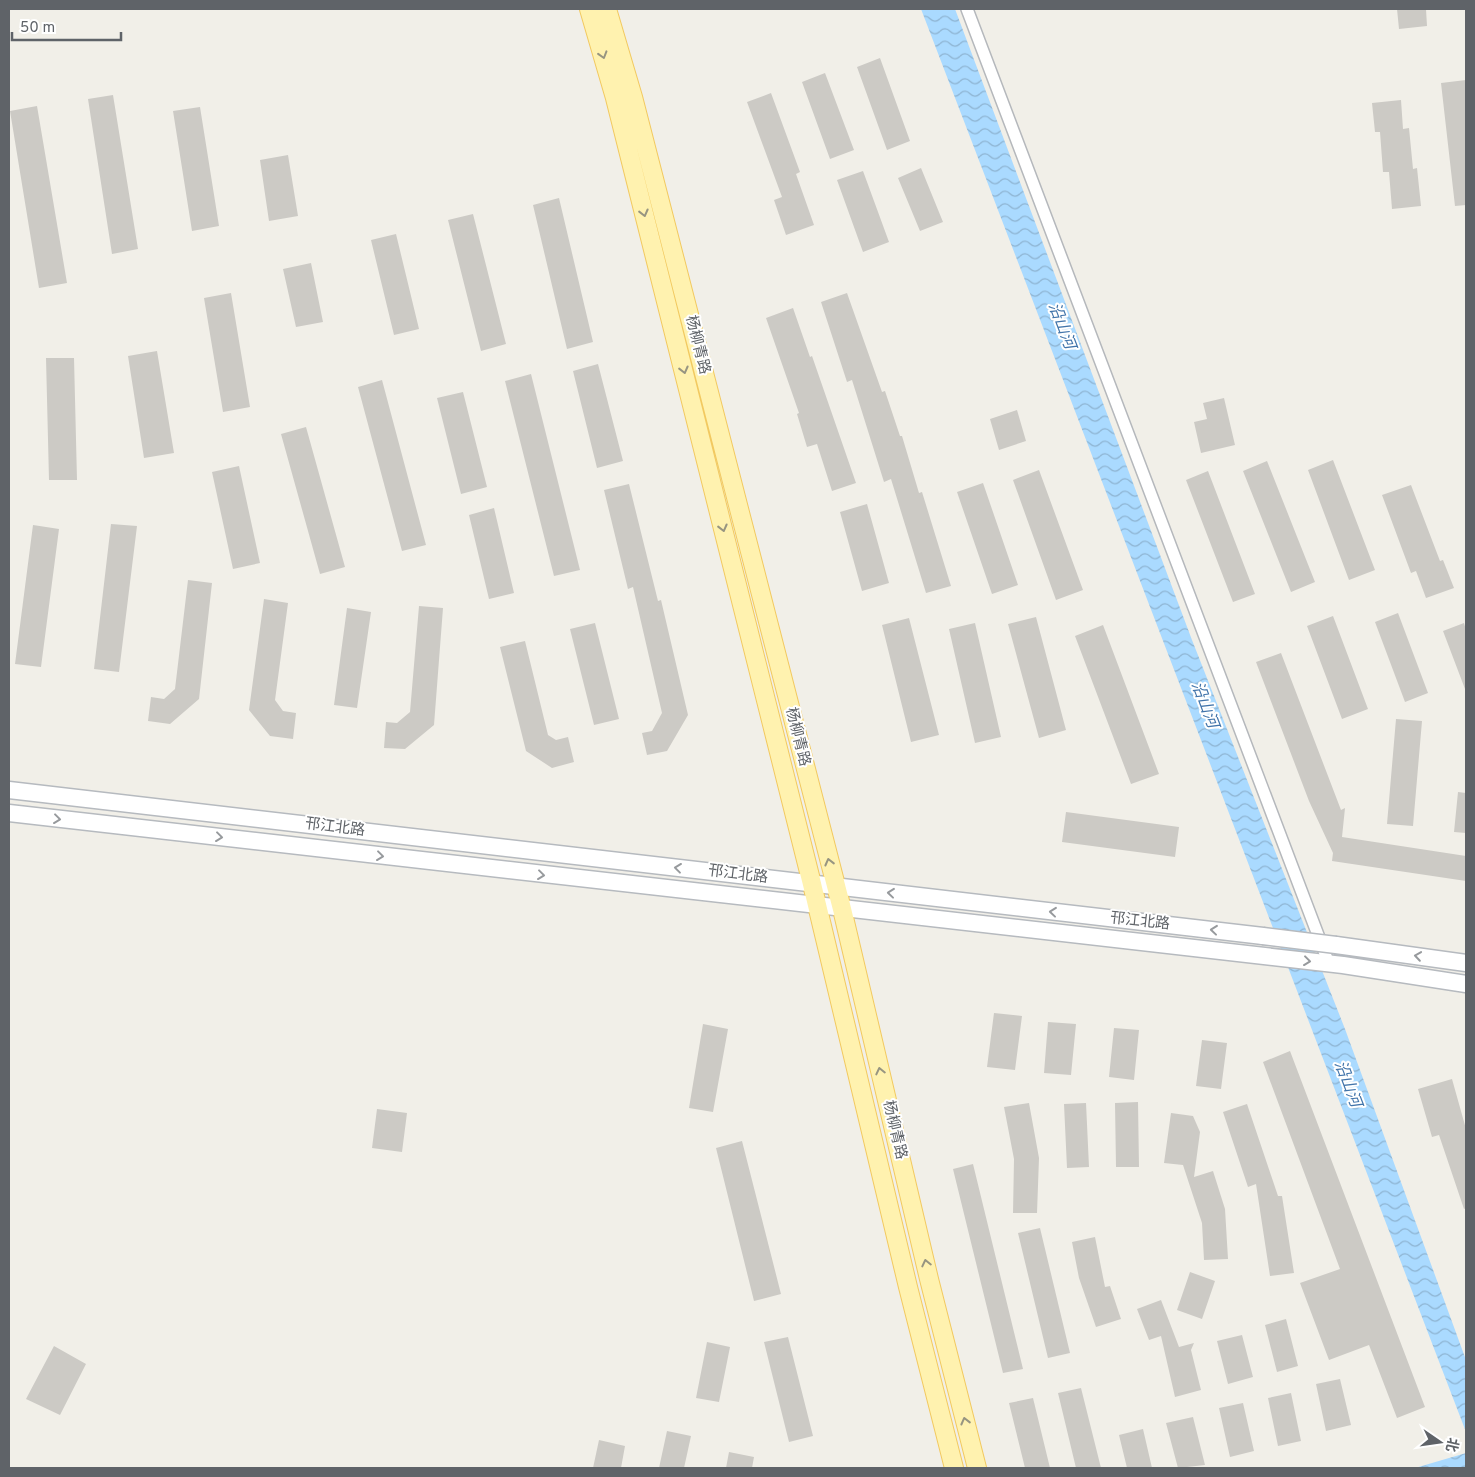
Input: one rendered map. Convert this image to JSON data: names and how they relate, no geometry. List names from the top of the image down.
{
  "streets": {
    "main road": ["杨柳青路", "邗江北路"]
  },
  "crossings": [
    ["杨柳青路", "邗江北路"]
  ],
  "water": ["沿山河"],
  "scale_bar": "50 m",
  "north": "right"
}
